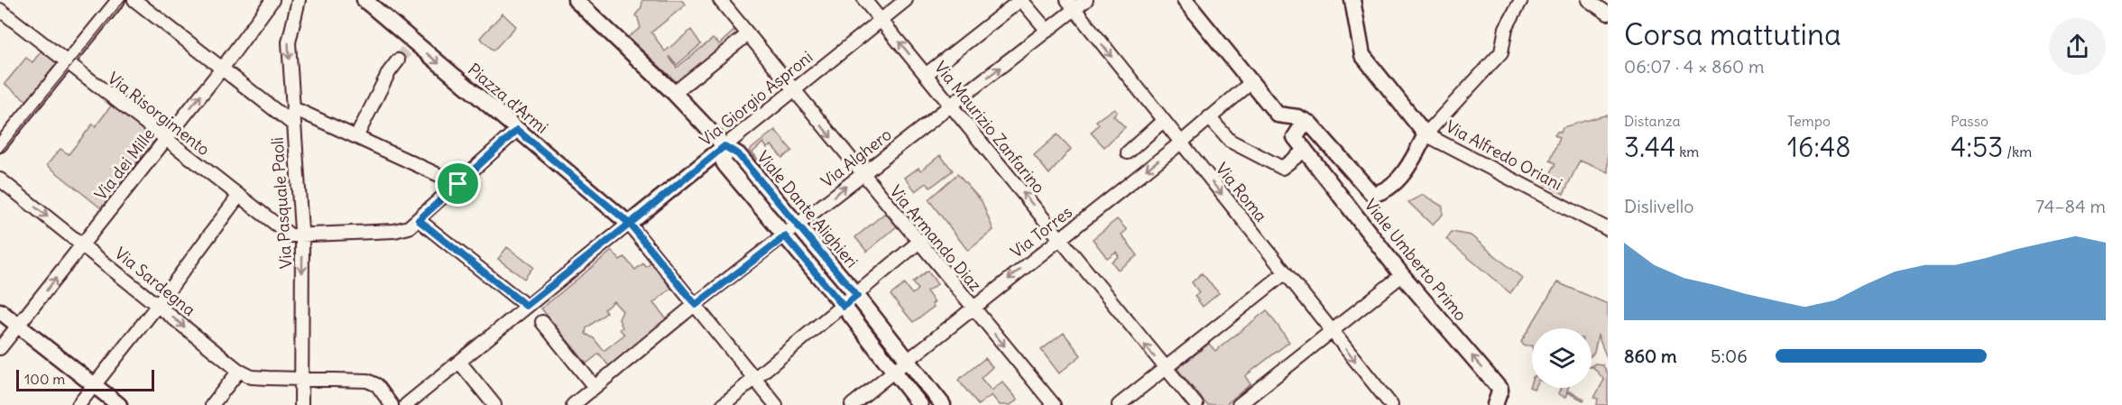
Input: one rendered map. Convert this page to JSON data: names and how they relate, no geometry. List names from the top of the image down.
{
  "streets": {
    "main road": [
      "Piazza d'Armi",
      "Via Giorgio Asproni",
      "Via Alfredo Oriani",
      "Viale Dante Alighieri",
      "Viale Umberto Primo"
    ],
    "street": [
      "Via Risorgimento",
      "Via Maurizio Zanfarino",
      "Via Alghero",
      "Via dei Mille",
      "Via Roma",
      "Via Pasquale Paoli",
      "Via Torres",
      "Via Armando Diaz",
      "Via Sardegna"
    ]
  },
  "crossings": [
    ["Piazza d'Armi", "Via Giorgio Asproni"],
    ["Via Giorgio Asproni", "Via Maurizio Zanfarino"],
    ["Via Giorgio Asproni", "Viale Dante Alighieri"],
    ["Via Giorgio Asproni", "Via Armando Diaz"],
    ["Via Risorgimento", "Via dei Mille"],
    ["Via Risorgimento", "Via Pasquale Paoli"],
    ["Via Maurizio Zanfarino", "Via Alghero"],
    ["Via Maurizio Zanfarino", "Via Torres"],
    ["Via Alfredo Oriani", "Viale Umberto Primo"],
    ["Via Alghero", "Via Roma"],
    ["Via Alghero", "Viale Dante Alighieri"],
    ["Via Alghero", "Via Armando Diaz"],
    ["Via dei Mille", "Via Sardegna"],
    ["Via Roma", "Via Torres"],
    ["Via Pasquale Paoli", "Via Sardegna"],
    ["Viale Dante Alighieri", "Via Torres"],
    ["Via Torres", "Via Armando Diaz"]
  ],
  "one_way": [
    "Piazza d'Armi",
    "Via Maurizio Zanfarino",
    "Via Roma",
    "Via Pasquale Paoli",
    "Via Torres",
    "Via Armando Diaz",
    "Viale Umberto Primo",
    "Via Sardegna"
  ],
  "scale_bar": "100 m",
  "page": {
    "heading": ["Corsa mattutina", "06:07 · 4 × 860 m"],
    "stats": [
      ["Distanza", "3.44 km"],
      ["Tempo", "16:48"],
      ["Passo", "4:53 /km"]
    ],
    "chart": ["Dislivello", "74–84 m"],
    "list": [
      {
        "name": "860 m",
        "note": "5:06"
      }
    ],
    "scale": "100 m"
  }
}
